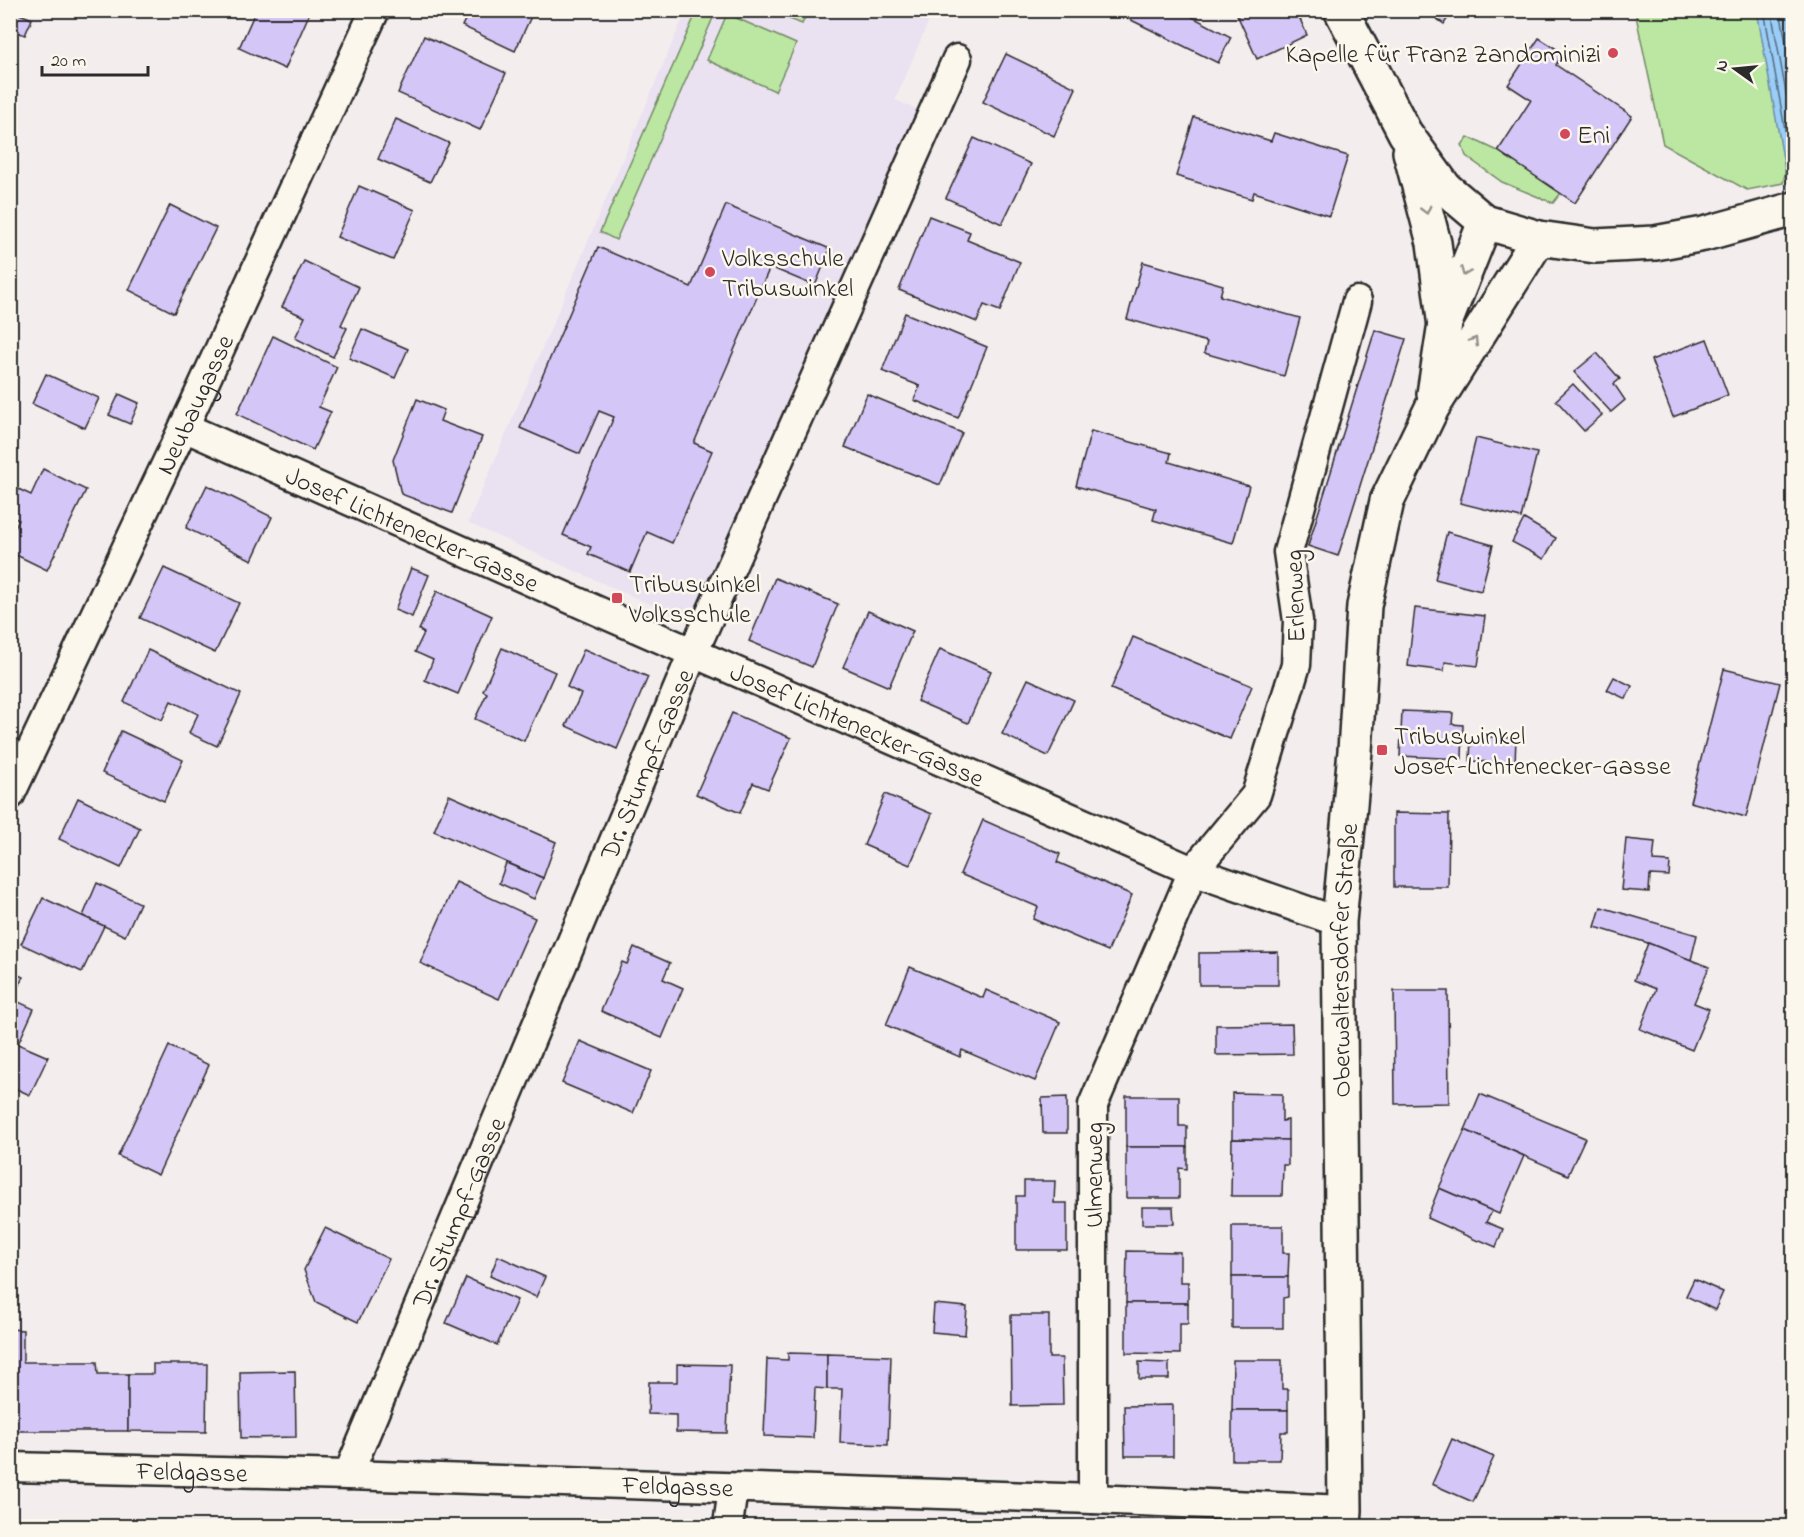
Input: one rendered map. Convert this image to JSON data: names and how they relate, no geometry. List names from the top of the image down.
{
  "streets": {
    "street": [
      "Neubaugasse",
      "Josef Lichtenecker-Gasse",
      "Erlenweg",
      "Dr. Stumpf-Gasse",
      "Oberwaltersdorfer Straße",
      "Ulmenweg",
      "Feldgasse"
    ]
  },
  "crossings": [
    ["Neubaugasse", "Josef Lichtenecker-Gasse"],
    ["Josef Lichtenecker-Gasse", "Erlenweg"],
    ["Josef Lichtenecker-Gasse", "Dr. Stumpf-Gasse"],
    ["Josef Lichtenecker-Gasse", "Oberwaltersdorfer Straße"],
    ["Josef Lichtenecker-Gasse", "Ulmenweg"],
    ["Erlenweg", "Ulmenweg"],
    ["Dr. Stumpf-Gasse", "Feldgasse"],
    ["Oberwaltersdorfer Straße", "Feldgasse"],
    ["Ulmenweg", "Feldgasse"]
  ],
  "places": {
    "other": ["Kapelle für Franz Zandominizi", "Eni", "Volksschule Tribuswinkel"],
    "transit": ["Tribuswinkel Volksschule", "Tribuswinkel Josef-Lichtenecker-Gasse"]
  },
  "scale_bar": "20 m",
  "north": "left"
}
